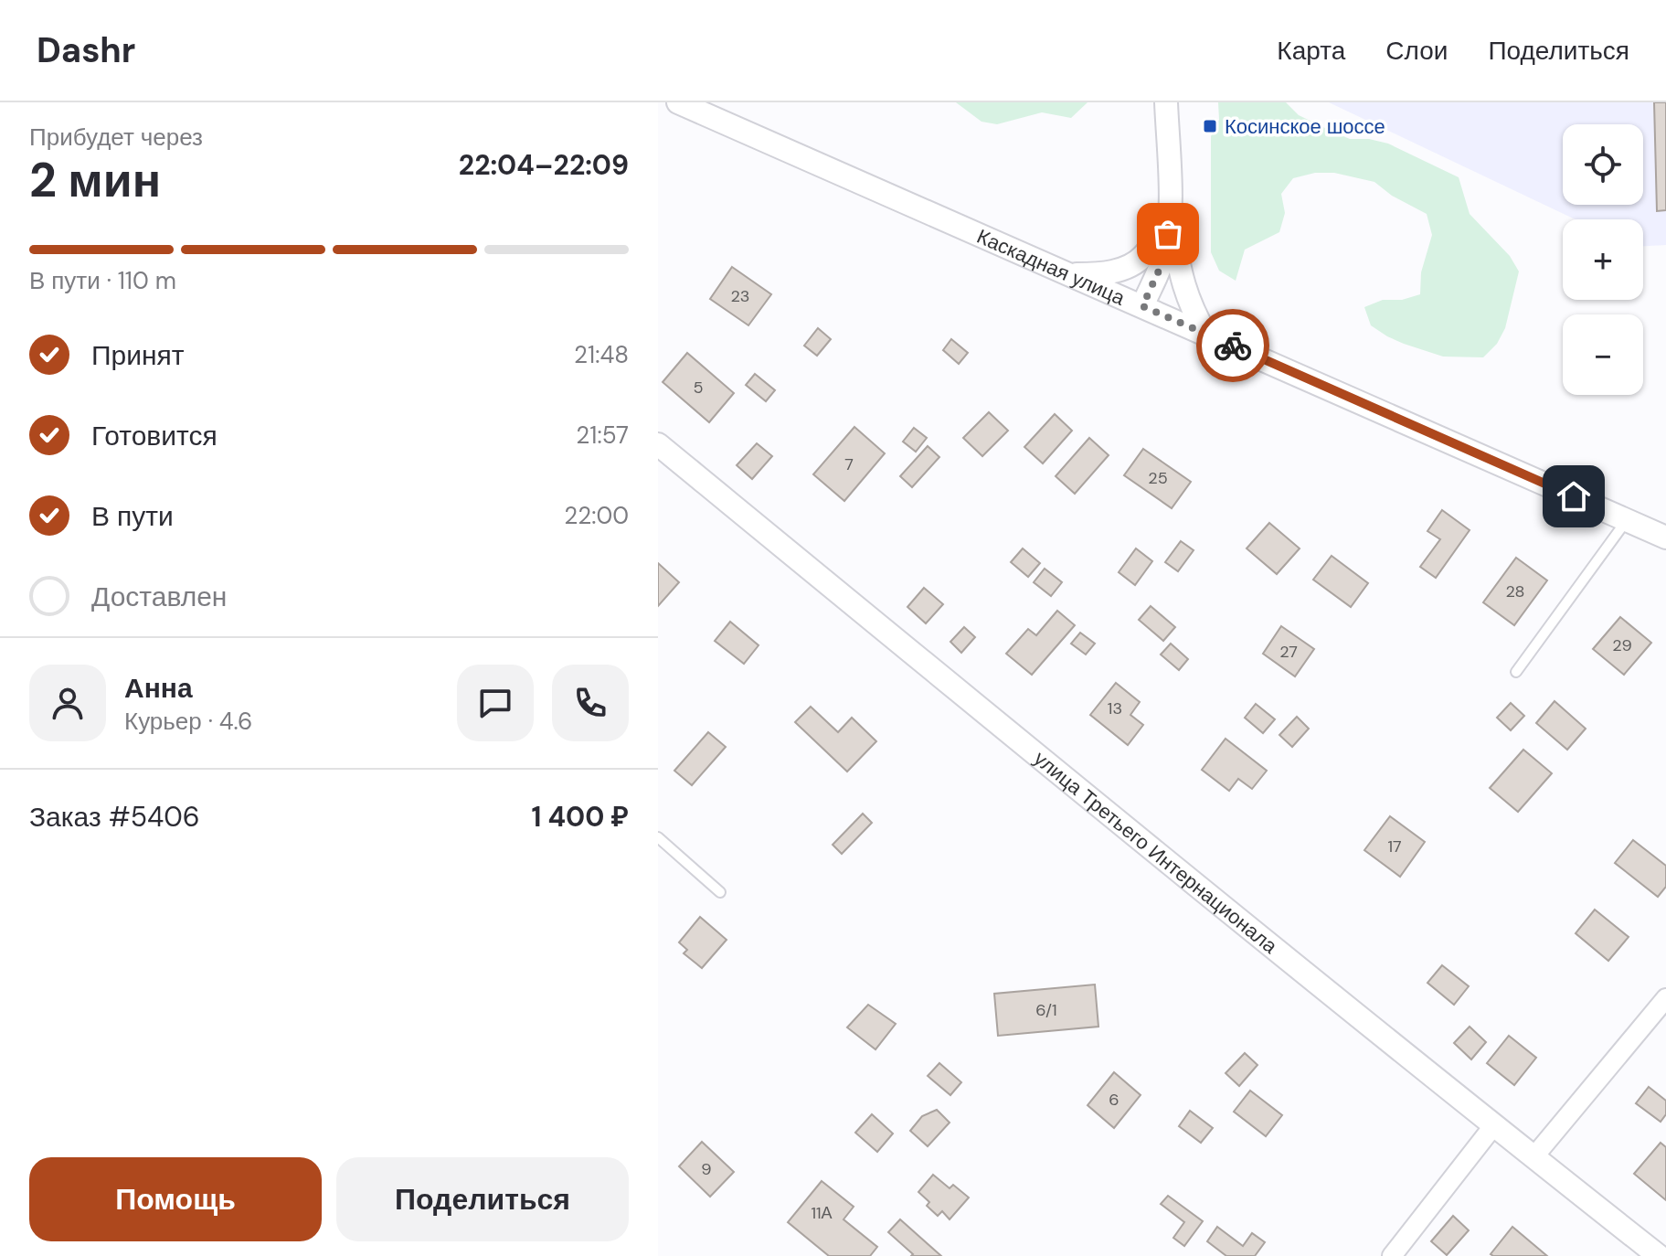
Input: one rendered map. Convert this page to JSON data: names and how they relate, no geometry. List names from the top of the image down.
{
  "streets": {
    "street": ["Каскадная улица", "улица Третьего Интернационала"]
  },
  "places": {
    "transit": ["Косинское шоссе"]
  },
  "house_numbers": [
    "23",
    "5",
    "7",
    "25",
    "28",
    "29",
    "27",
    "13",
    "17",
    "6/1",
    "6",
    "9",
    "11А"
  ],
  "page": {
    "header": "Dashr",
    "nav": ["Карта", "Слои", "Поделиться"],
    "heading": ["2 мин", "Прибудет через", "22:04–22:09"],
    "panel": [
      "Анна",
      "Курьер · 4.6",
      "Заказ #5406",
      "1 400 ₽"
    ],
    "map_buttons": ["+", "−"],
    "bar": "В пути · 110 m",
    "list": [
      ["Принят", "21:48"],
      ["Готовится", "21:57"],
      ["В пути", "22:00"],
      "Доставлен"
    ],
    "buttons": ["Помощь", "Поделиться"]
  }
}
